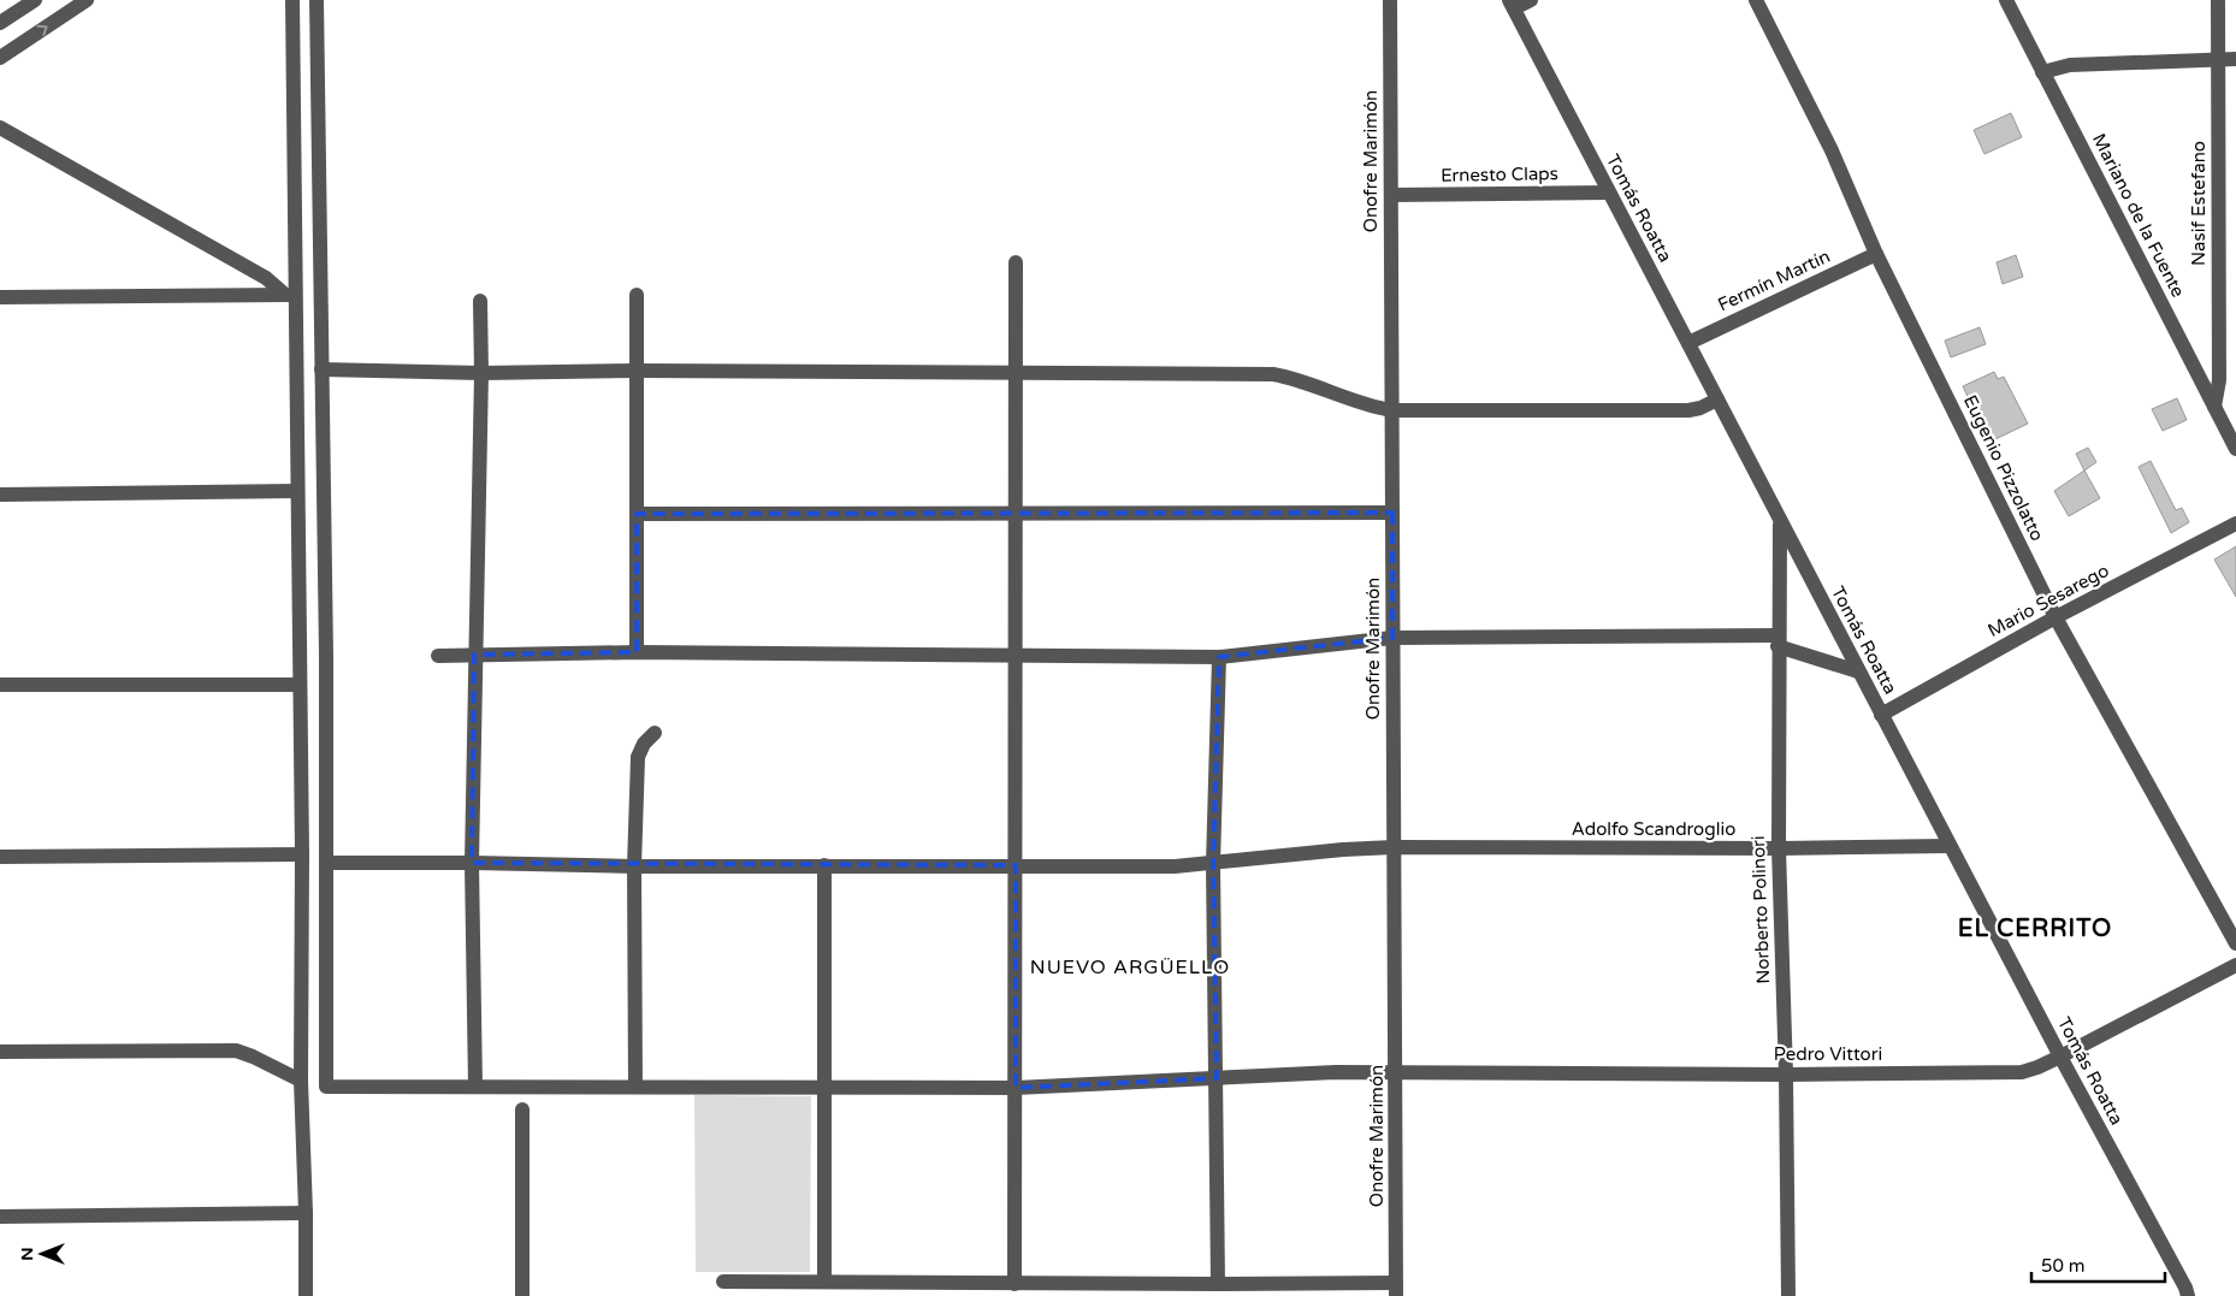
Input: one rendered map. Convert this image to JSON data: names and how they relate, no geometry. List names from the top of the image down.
{
  "streets": {
    "street": [
      "Onofre Marimón",
      "Ernesto Claps",
      "Nasif Estefano",
      "Tomás Roatta",
      "Mariano de la Fuente",
      "Fermín Martín",
      "Eugenio Pizzolatto",
      "Mario Sesarego",
      "Adolfo Scandroglio",
      "Norberto Polinori",
      "Pedro Vittori"
    ]
  },
  "crossings": [
    ["Onofre Marimón", "Ernesto Claps"],
    ["Onofre Marimón", "Adolfo Scandroglio"],
    ["Onofre Marimón", "Pedro Vittori"],
    ["Ernesto Claps", "Tomás Roatta"],
    ["Nasif Estefano", "Mariano de la Fuente"],
    ["Tomás Roatta", "Fermín Martín"],
    ["Tomás Roatta", "Mario Sesarego"],
    ["Tomás Roatta", "Adolfo Scandroglio"],
    ["Tomás Roatta", "Norberto Polinori"],
    ["Tomás Roatta", "Pedro Vittori"],
    ["Fermín Martín", "Eugenio Pizzolatto"],
    ["Eugenio Pizzolatto", "Mario Sesarego"],
    ["Adolfo Scandroglio", "Norberto Polinori"],
    ["Adolfo Scandroglio", "Pedro Vittori"],
    ["Norberto Polinori", "Pedro Vittori"]
  ],
  "districts": ["EL CERRITO", "NUEVO ARGÜELLO"],
  "scale_bar": "50 m",
  "north": "left"
}
